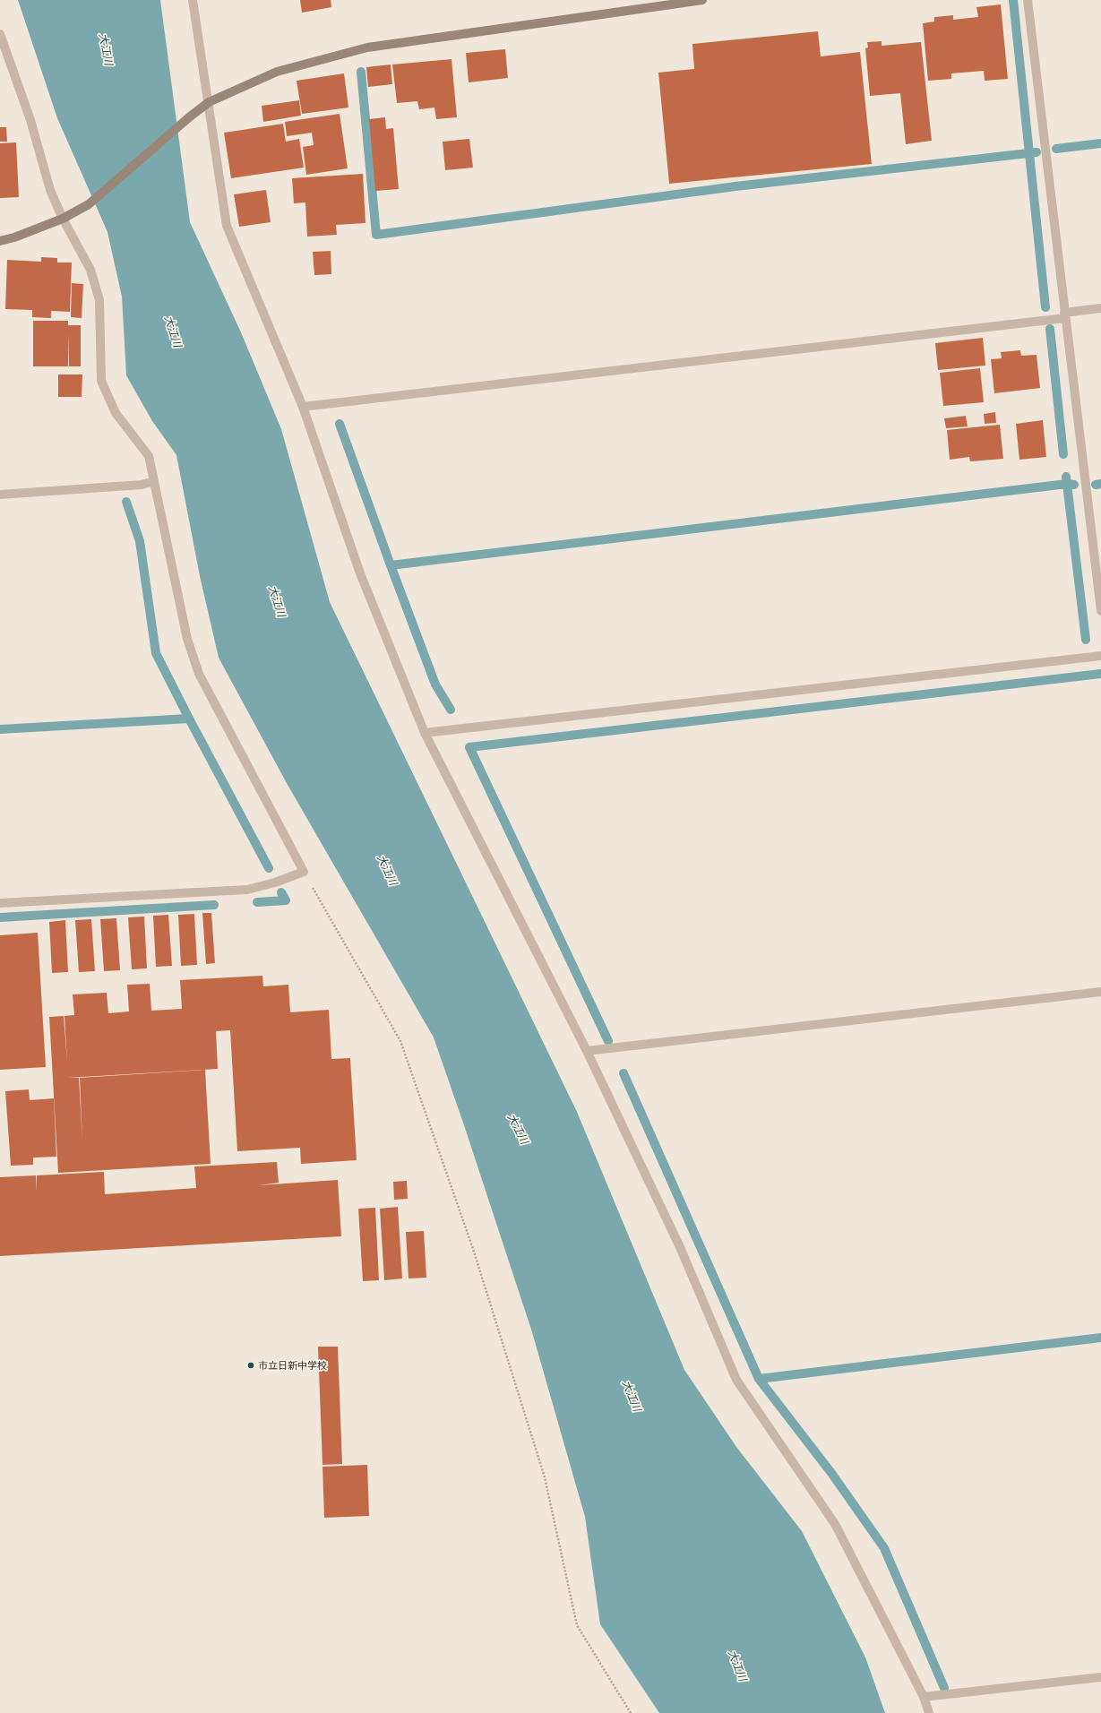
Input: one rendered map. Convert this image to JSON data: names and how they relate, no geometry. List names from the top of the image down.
{
  "water": ["大江川"],
  "places": ["市立日新中学校"]
}
